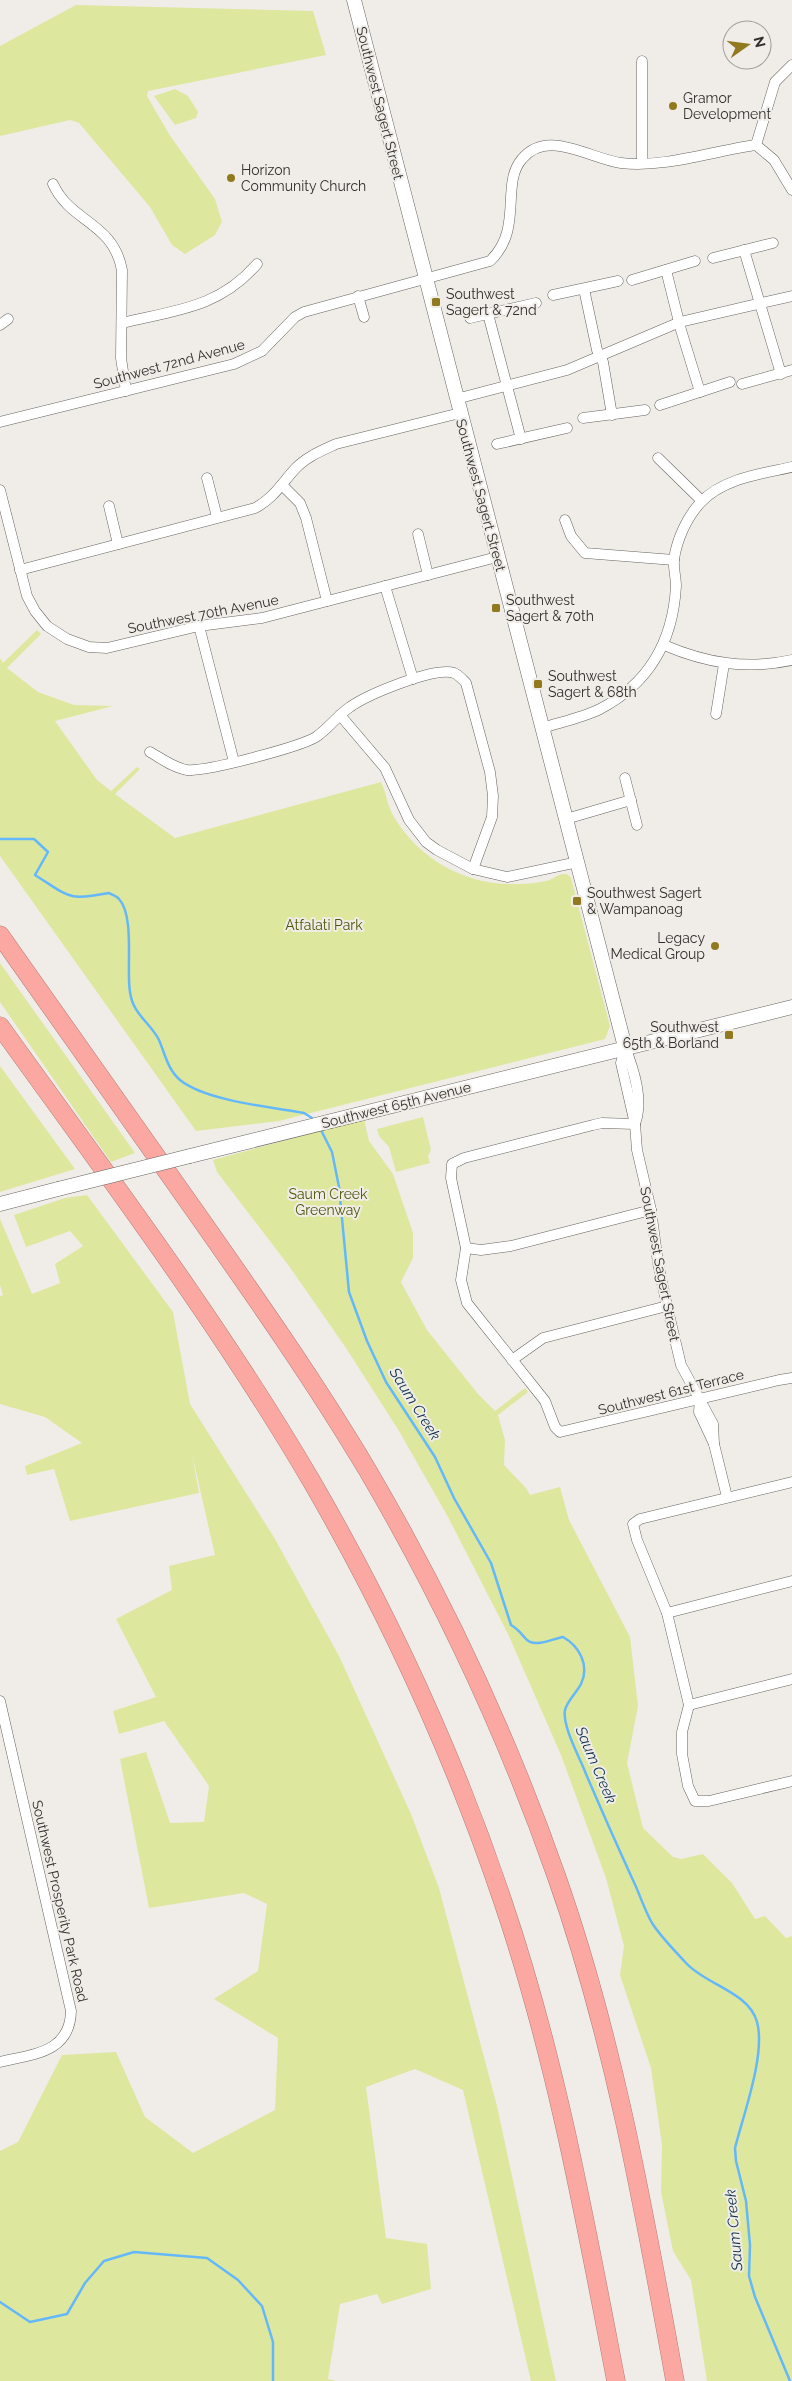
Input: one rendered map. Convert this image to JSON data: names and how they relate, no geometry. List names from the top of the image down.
{
  "streets": {
    "main road": ["Southwest Sagert Street", "Southwest 65th Avenue"],
    "street": [
      "Southwest 72nd Avenue",
      "Southwest 70th Avenue",
      "Southwest 61st Terrace",
      "Southwest Prosperity Park Road"
    ]
  },
  "crossings": [
    ["Southwest Sagert Street", "Southwest 72nd Avenue"],
    ["Southwest Sagert Street", "Southwest 70th Avenue"],
    ["Southwest Sagert Street", "Southwest 65th Avenue"],
    ["Southwest Sagert Street", "Southwest 61st Terrace"]
  ],
  "water": ["Saum Creek"],
  "parks": ["Atfalati Park", "Saum Creek Greenway"],
  "places": {
    "other": ["Gramor Development", "Horizon Community Church", "Legacy Medical Group"],
    "transit": [
      "Southwest Sagert & 72nd",
      "Southwest Sagert & 70th",
      "Southwest Sagert & 68th",
      "Southwest Sagert & Wampanoag",
      "Southwest 65th & Borland"
    ]
  },
  "north": "right"
}
